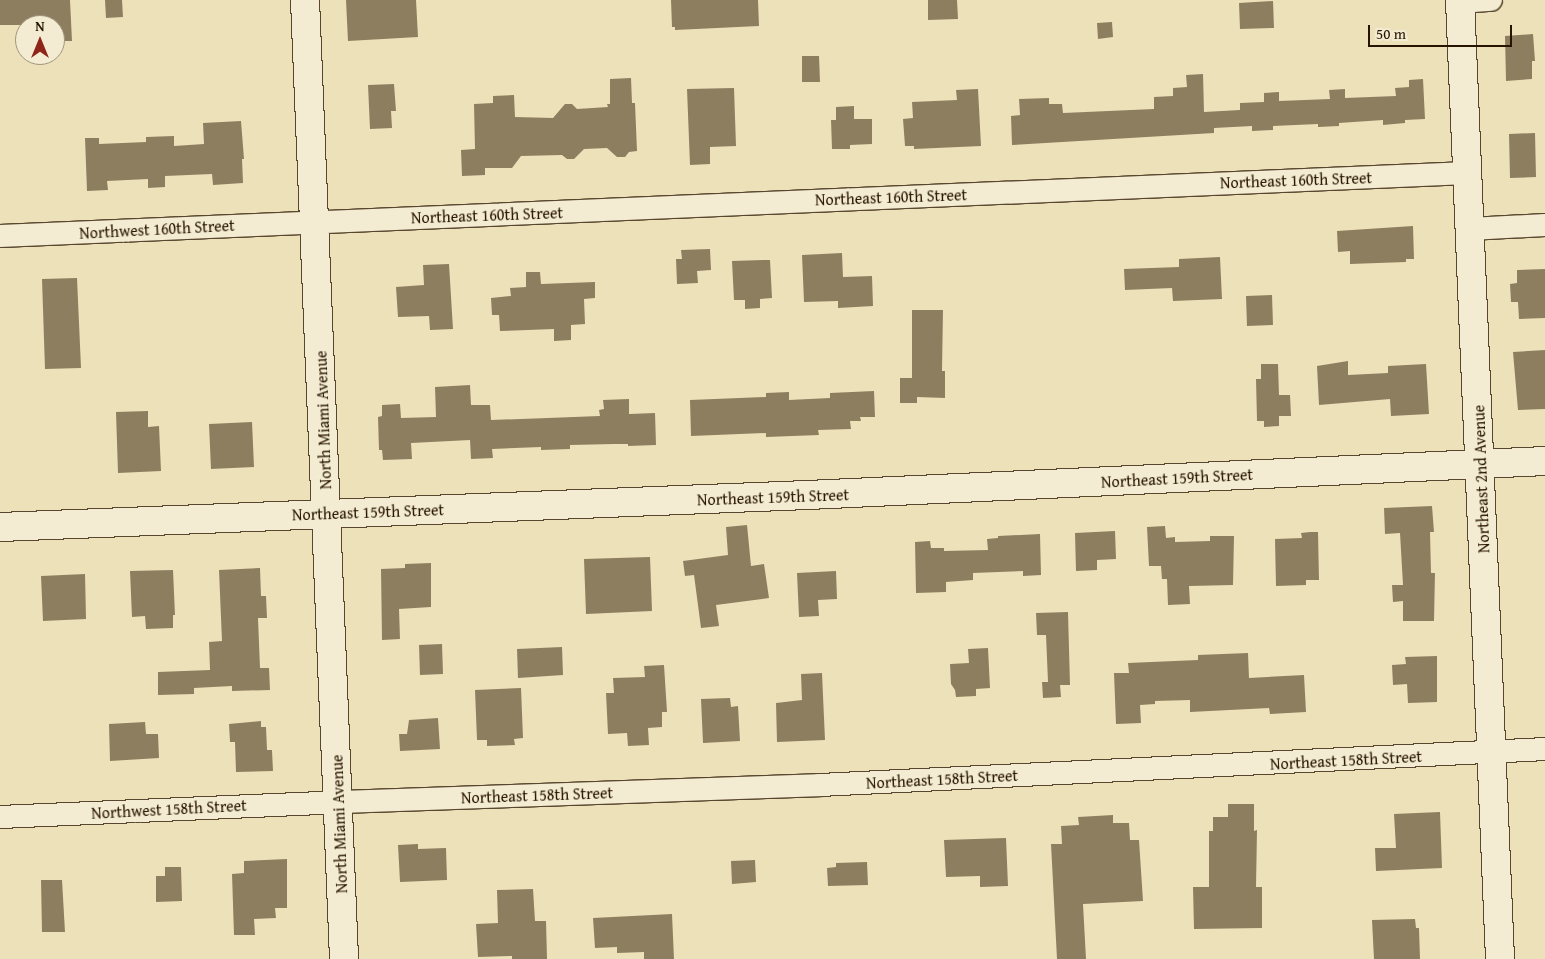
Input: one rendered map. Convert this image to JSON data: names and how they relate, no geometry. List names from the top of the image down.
{
  "streets": {
    "street": [
      "Northeast 160th Street",
      "Northwest 160th Street",
      "North Miami Avenue",
      "Northeast 159th Street",
      "Northeast 2nd Avenue",
      "Northeast 158th Street",
      "Northwest 158th Street"
    ]
  },
  "crossings": [
    ["Northeast 160th Street", "Northwest 160th Street"],
    ["Northeast 160th Street", "North Miami Avenue"],
    ["Northeast 160th Street", "Northeast 2nd Avenue"],
    ["Northwest 160th Street", "North Miami Avenue"],
    ["North Miami Avenue", "Northeast 159th Street"],
    ["North Miami Avenue", "Northeast 158th Street"],
    ["North Miami Avenue", "Northwest 158th Street"],
    ["Northeast 159th Street", "Northeast 2nd Avenue"],
    ["Northeast 2nd Avenue", "Northeast 158th Street"],
    ["Northeast 158th Street", "Northwest 158th Street"]
  ],
  "scale_bar": "50 m",
  "north": "top"
}
